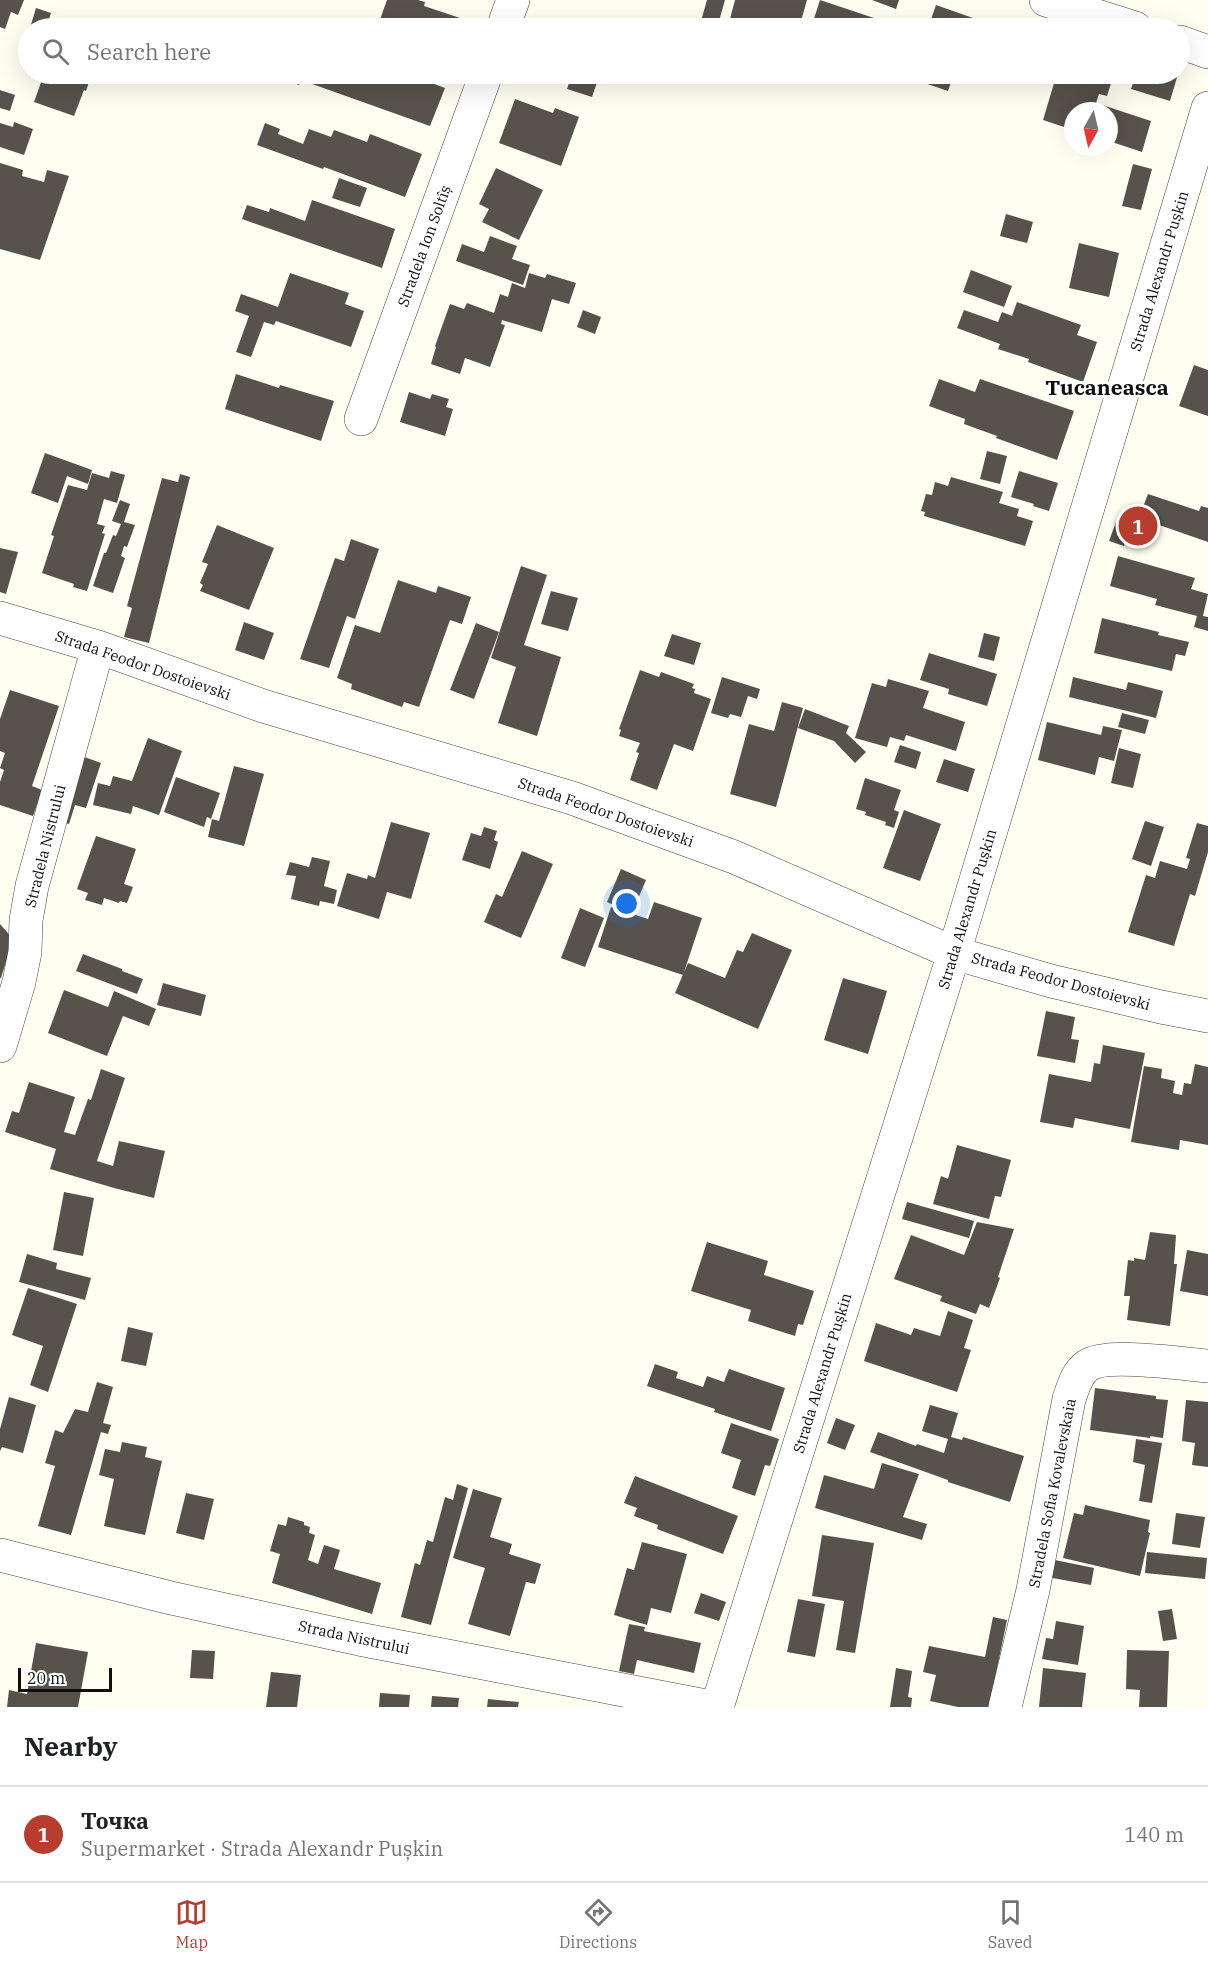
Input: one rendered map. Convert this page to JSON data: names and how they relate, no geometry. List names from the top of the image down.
{
  "streets": {
    "street": [
      "Stradela Ion Soltîș",
      "Strada Alexandr Pușkin",
      "Strada Feodor Dostoievski",
      "Stradela Nistrului",
      "Stradela Sofia Kovalevskaia",
      "Strada Nistrului"
    ]
  },
  "crossings": [
    ["Strada Alexandr Pușkin", "Strada Feodor Dostoievski"],
    ["Strada Feodor Dostoievski", "Stradela Nistrului"]
  ],
  "districts": ["Tucaneasca"],
  "scale_bar": "20 m",
  "north": "bottom",
  "page": {
    "search": "Search here",
    "pins": "1",
    "scale": "20 m",
    "heading": "Nearby",
    "list": [
      {
        "mark": "1",
        "name": "Точка",
        "note": "Supermarket · Strada Alexandr Pușkin",
        "value": "140 m"
      }
    ],
    "nav": ["Map", "Directions", "Saved"]
  }
}
